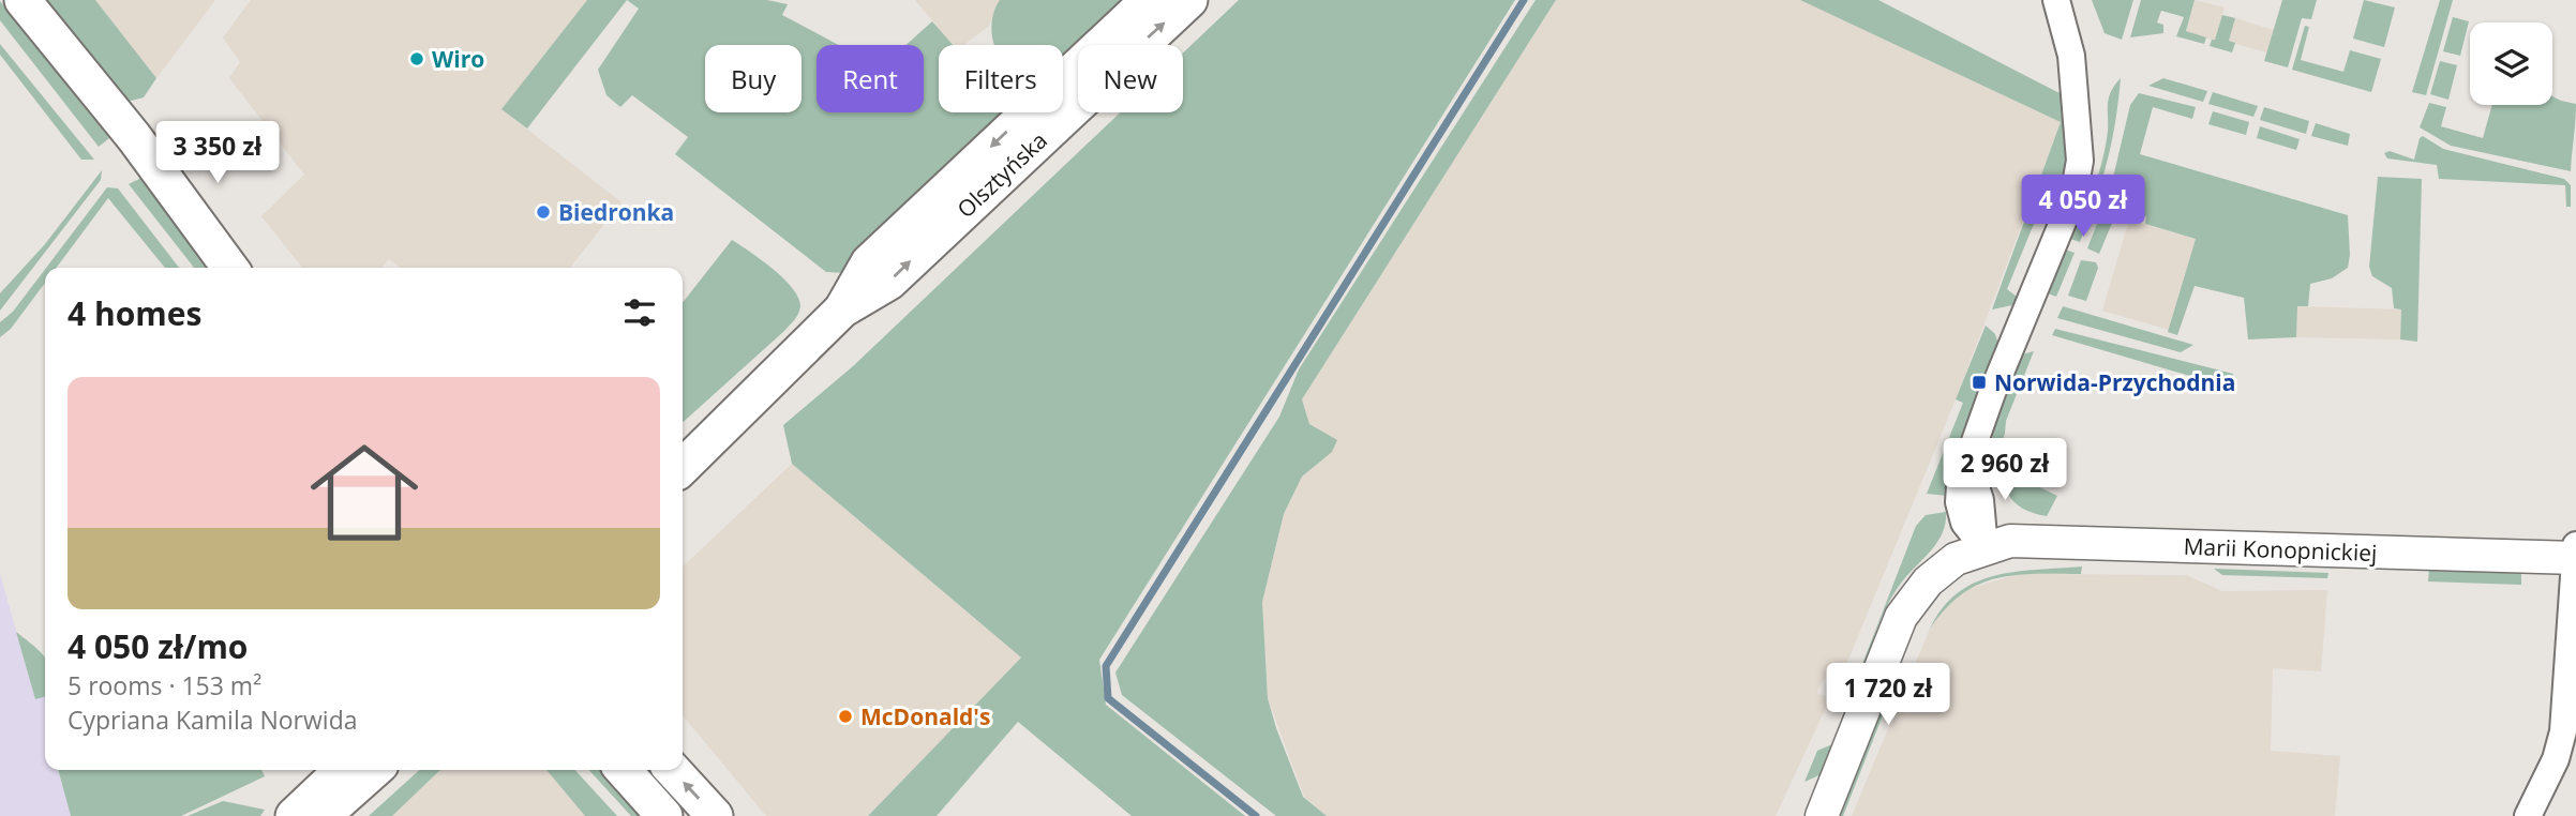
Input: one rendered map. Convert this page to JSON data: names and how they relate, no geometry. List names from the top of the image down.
{
  "streets": {
    "main road": ["Olsztyńska"],
    "street": ["Marii Konopnickiej"]
  },
  "places": {
    "other": ["Wiro", "Biedronka", "McDonald's"],
    "transit": ["Norwida-Przychodnia"]
  },
  "page": {
    "chip": [
      "Buy",
      "Rent",
      "Filters",
      "New"
    ],
    "price": [
      "3 350 zł",
      "4 050 zł",
      "2 960 zł",
      "1 720 zł"
    ],
    "heading": "4 homes",
    "list": [
      {
        "name": "4 050 zł/mo",
        "note": "5 rooms · 153 m² · Cypriana Kamila Norwida"
      }
    ]
  }
}
